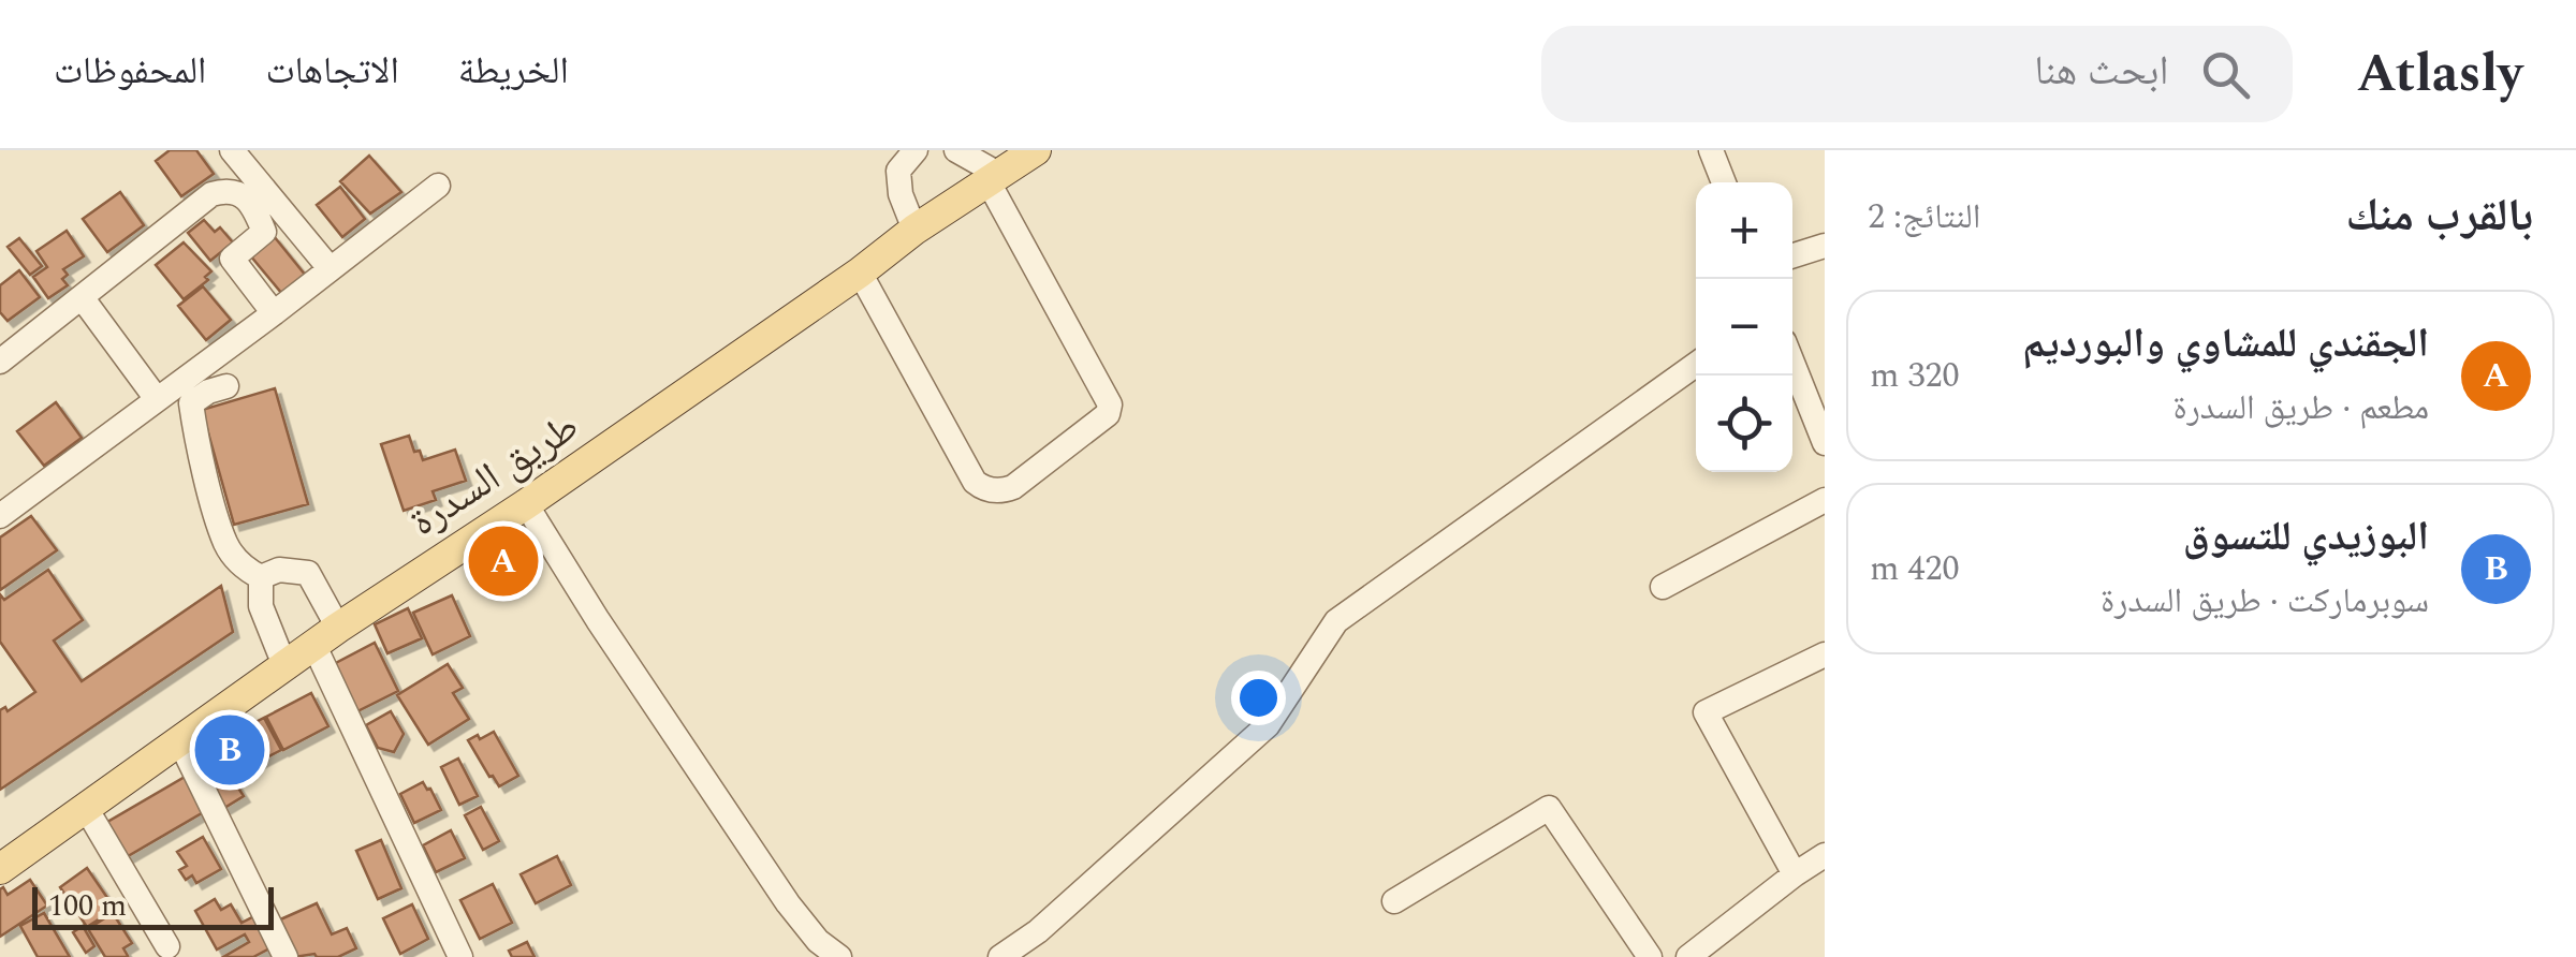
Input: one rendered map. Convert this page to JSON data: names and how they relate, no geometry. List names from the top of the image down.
{
  "streets": {
    "main road": ["طريق السدرة"]
  },
  "scale_bar": "100 m",
  "page": {
    "header": "Atlasly",
    "search": "ابحث هنا",
    "nav": ["الخريطة", "الاتجاهات", "المحفوظات"],
    "heading": ["بالقرب منك", "النتائج: 2"],
    "map_buttons": ["+", "−"],
    "list": [
      {
        "mark": "A",
        "name": "الجقندي للمشاوي والبورديم",
        "note": "مطعم · طريق السدرة",
        "value": "320 m"
      },
      {
        "mark": "B",
        "name": "البوزيدي للتسوق",
        "note": "سوبرماركت · طريق السدرة",
        "value": "420 m"
      }
    ],
    "pins": ["A", "B"],
    "scale": "100 m"
  }
}
